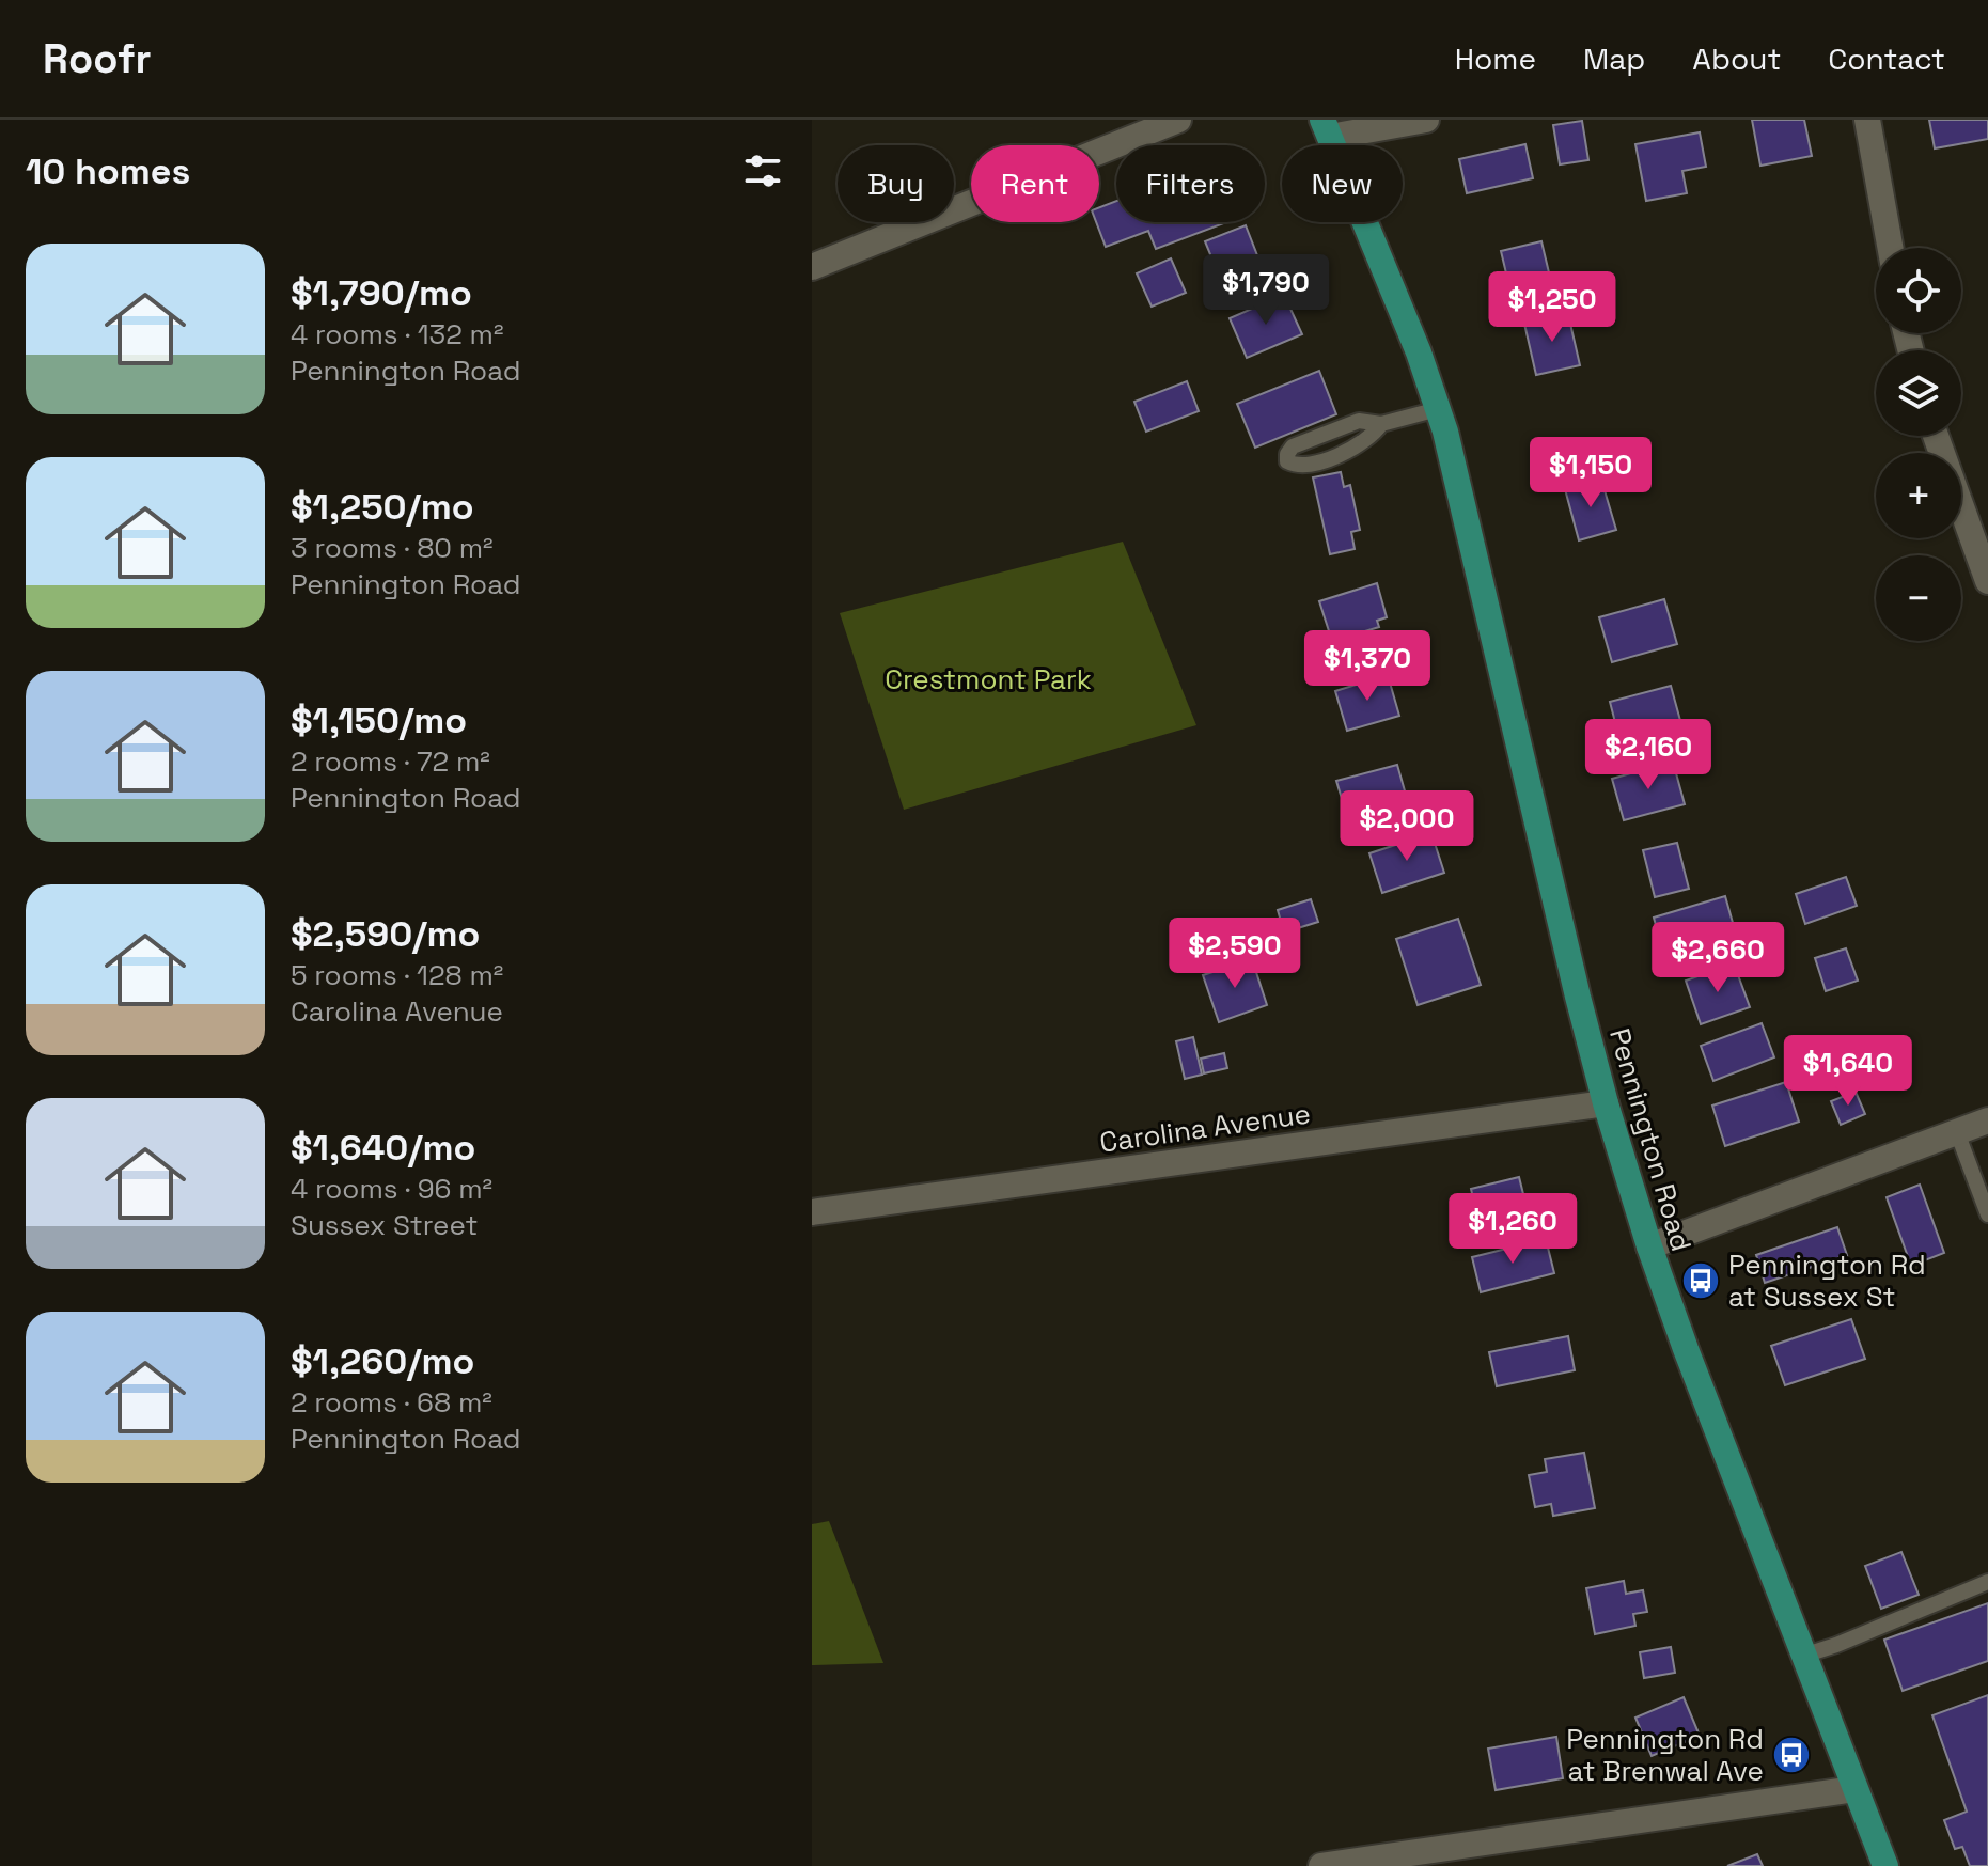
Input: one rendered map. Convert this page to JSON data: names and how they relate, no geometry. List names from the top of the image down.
{
  "streets": {
    "main road": ["Pennington Road"],
    "street": ["Carolina Avenue"]
  },
  "crossings": [
    ["Carolina Avenue", "Pennington Road"]
  ],
  "parks": ["Crestmont Park"],
  "places": {
    "bus stop": ["Pennington Rd at Sussex St", "Pennington Rd at Brenwal Ave"]
  },
  "page": {
    "header": "Roofr",
    "nav": [
      "Home",
      "Map",
      "About",
      "Contact"
    ],
    "heading": "10 homes",
    "chip": [
      "Buy",
      "Rent",
      "Filters",
      "New"
    ],
    "list": [
      {
        "name": "$1,790/mo",
        "note": "4 rooms · 132 m² · Pennington Road"
      },
      {
        "name": "$1,250/mo",
        "note": "3 rooms · 80 m² · Pennington Road"
      },
      {
        "name": "$1,150/mo",
        "note": "2 rooms · 72 m² · Pennington Road"
      },
      {
        "name": "$2,590/mo",
        "note": "5 rooms · 128 m² · Carolina Avenue"
      },
      {
        "name": "$1,640/mo",
        "note": "4 rooms · 96 m² · Sussex Street"
      },
      {
        "name": "$1,260/mo",
        "note": "2 rooms · 68 m² · Pennington Road"
      }
    ],
    "map_buttons": ["+", "−"],
    "price": [
      "$1,790",
      "$1,250",
      "$1,150",
      "$1,370",
      "$2,160",
      "$2,000",
      "$2,590",
      "$2,660",
      "$1,640",
      "$1,260"
    ]
  }
}
